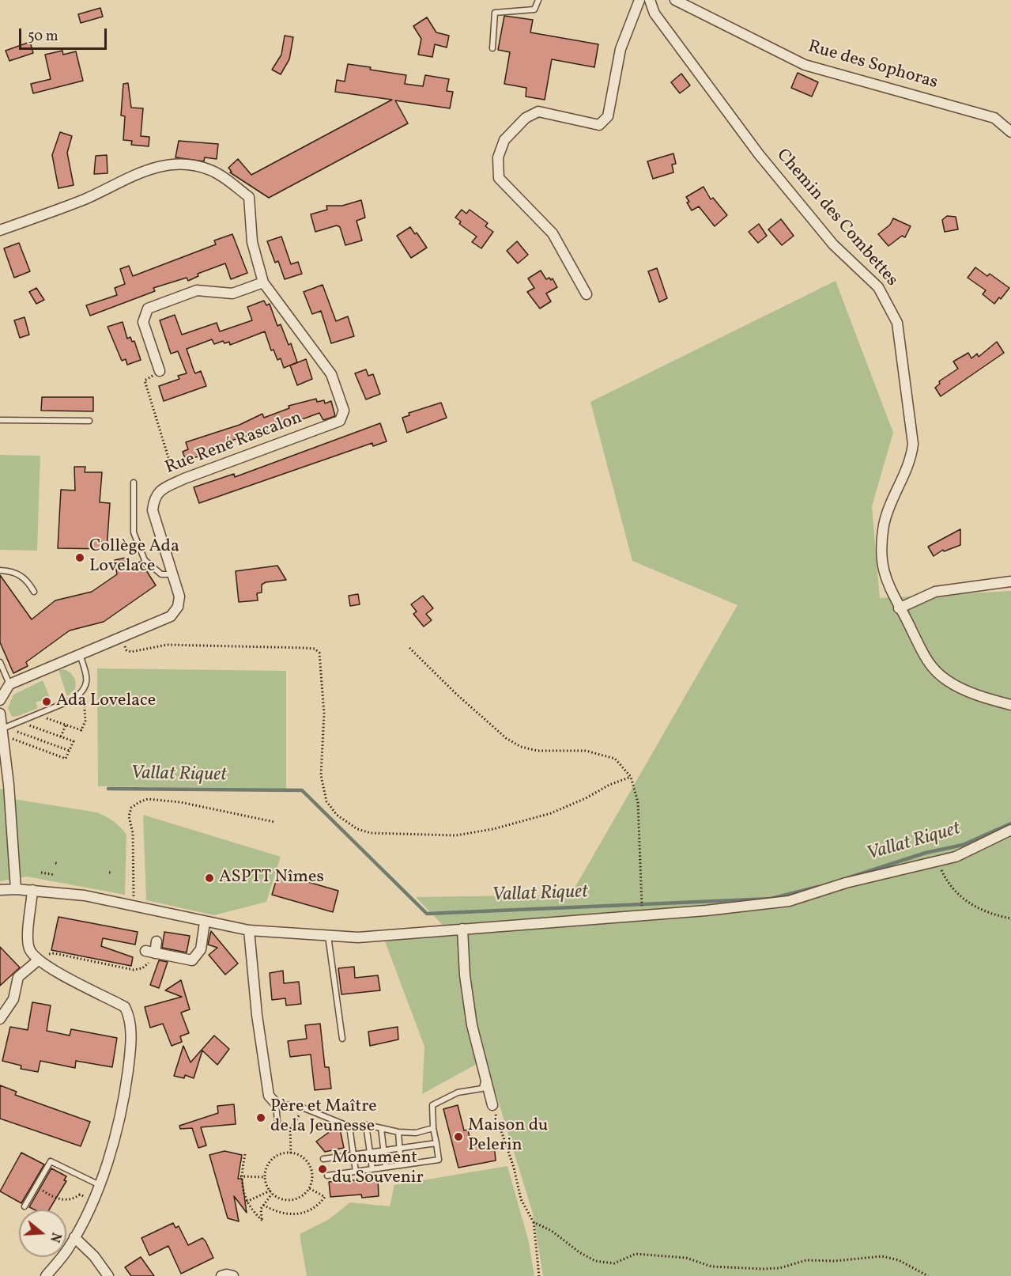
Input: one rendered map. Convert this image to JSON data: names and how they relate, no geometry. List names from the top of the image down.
{
  "streets": {
    "street": ["Rue des Sophoras", "Chemin des Combettes", "Rue René Rascalon"]
  },
  "water": ["Vallat Riquet"],
  "places": [
    "Collège Ada Lovelace",
    "Ada Lovelace",
    "ASPTT Nîmes",
    "Père et Maître de la Jeunesse",
    "Maison du Pelerin",
    "Monument du Souvenir"
  ],
  "scale_bar": "50 m",
  "north": "right"
}
